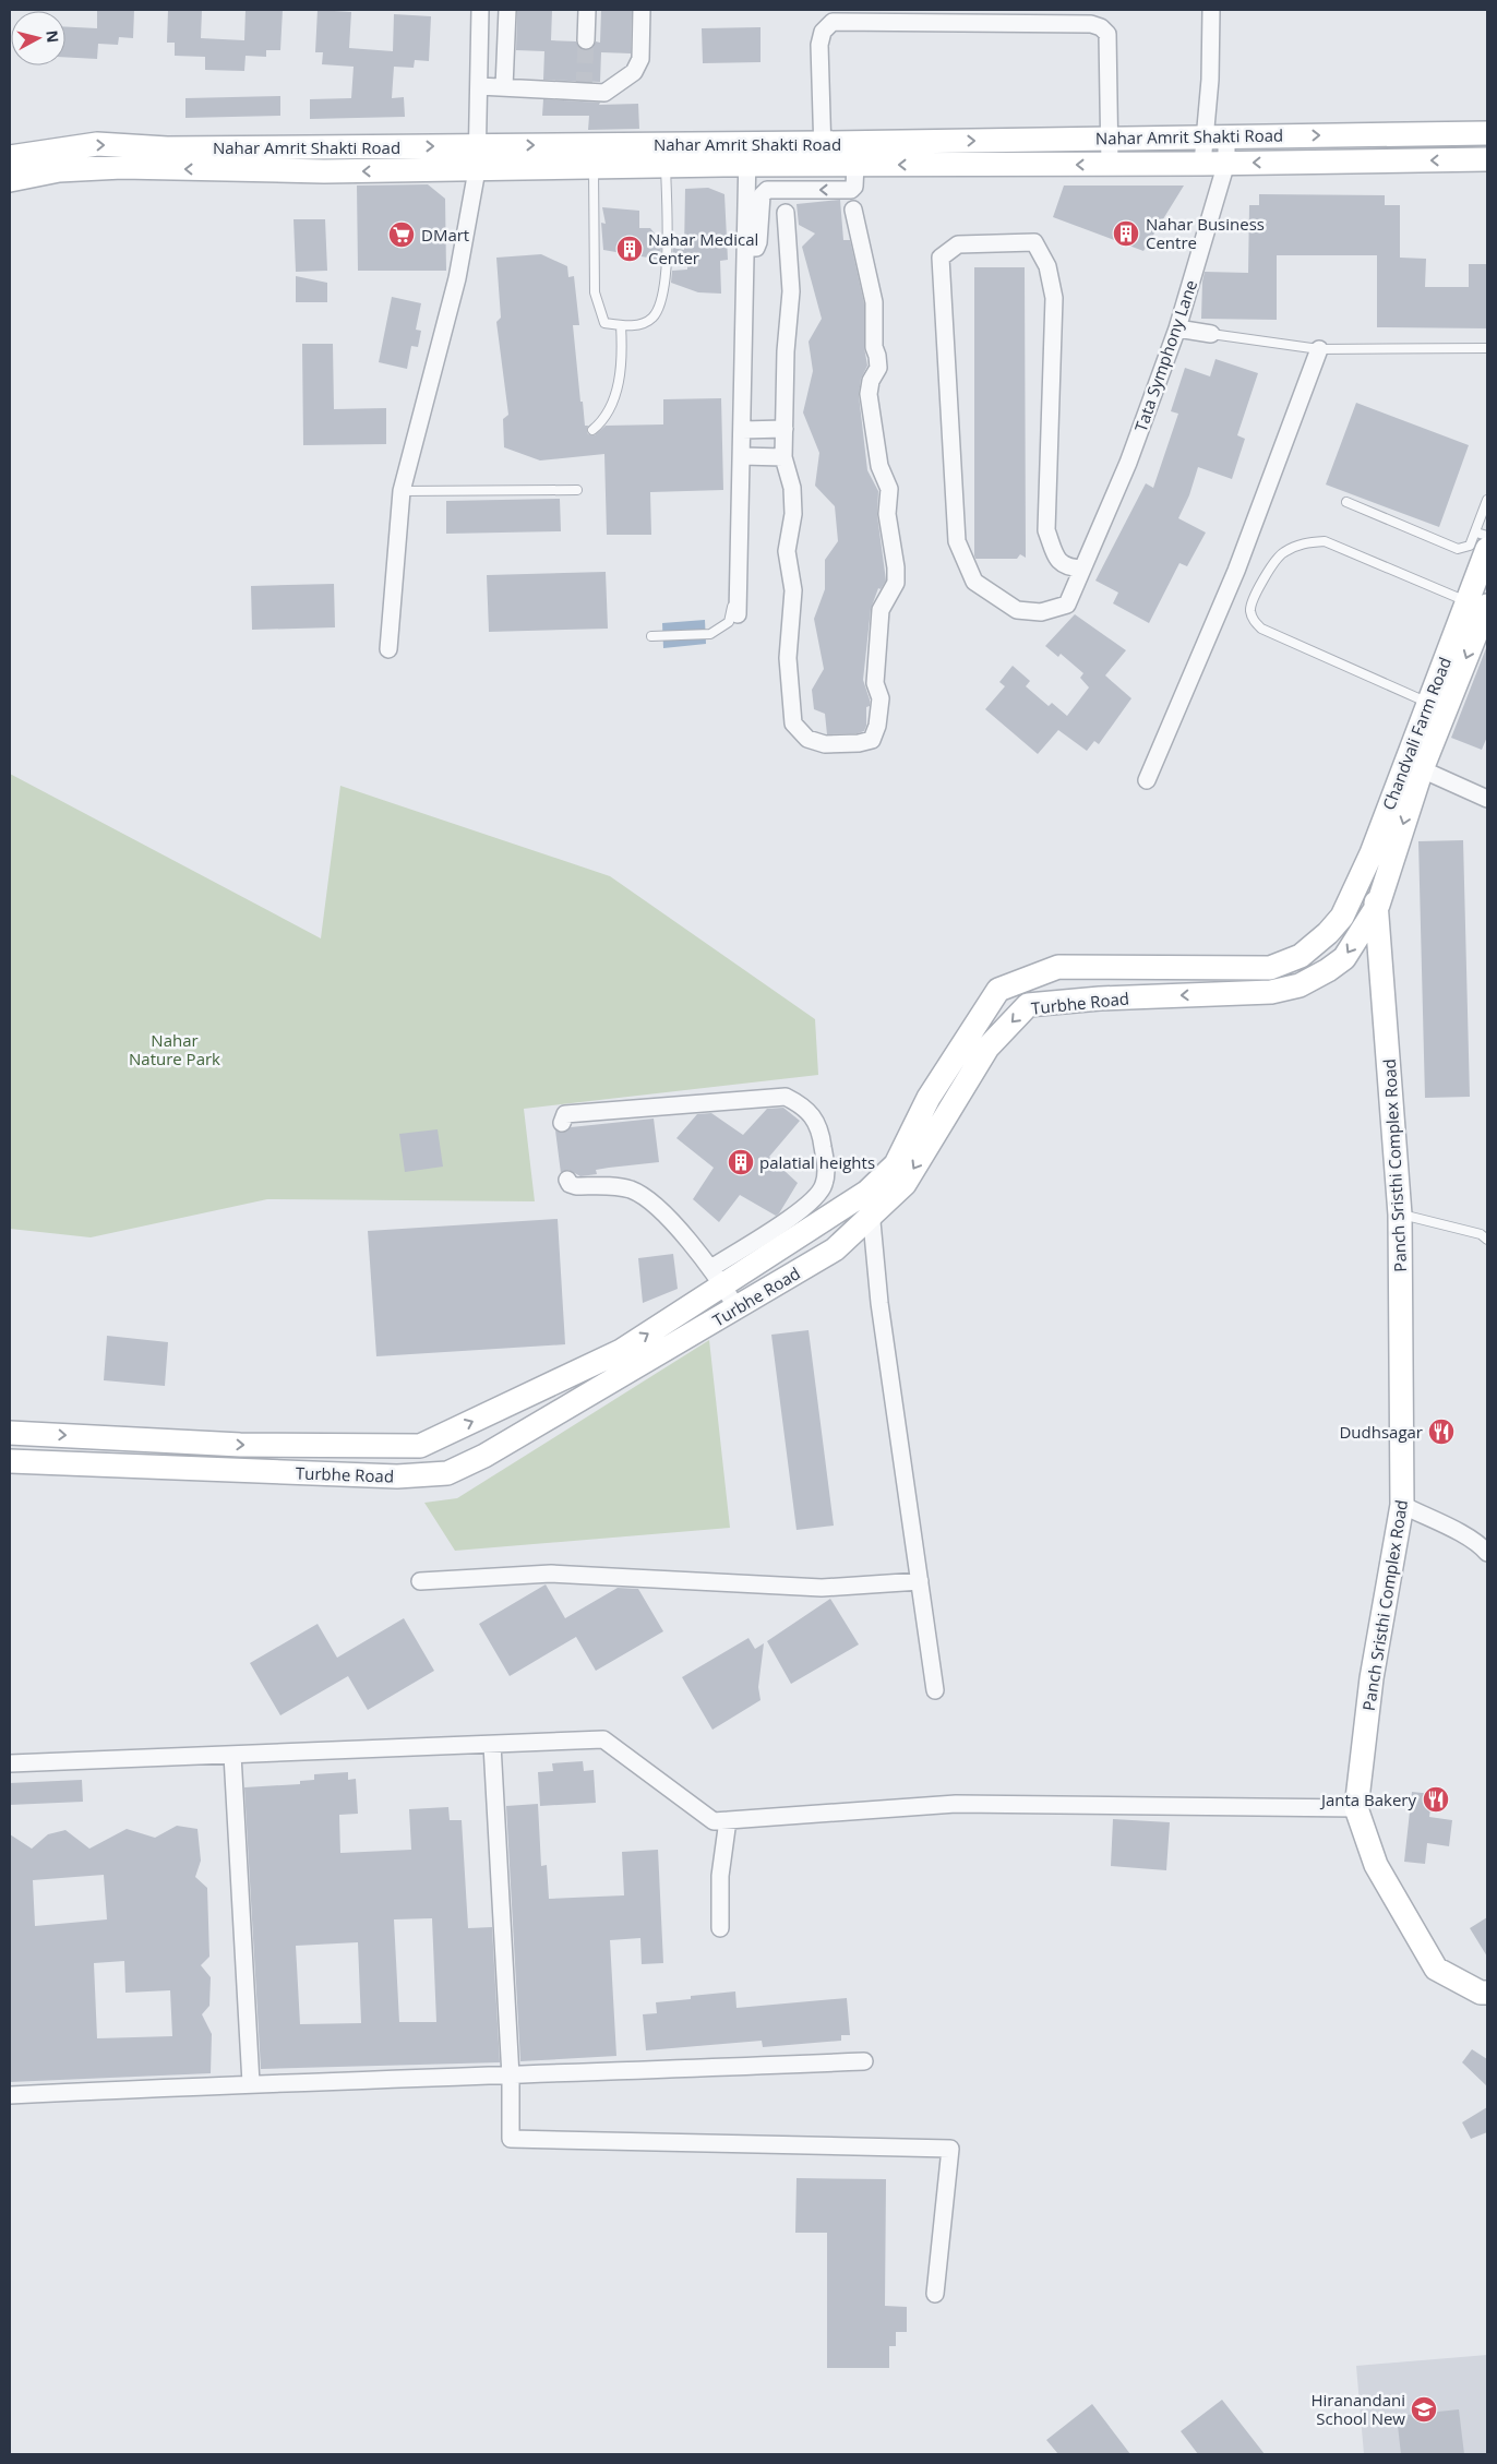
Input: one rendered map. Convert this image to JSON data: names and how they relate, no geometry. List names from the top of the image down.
{
  "streets": {
    "street": [
      "Nahar Amrit Shakti Road",
      "Tata Symphony Lane",
      "Chandvali Farm Road",
      "Turbhe Road",
      "Panch Sristhi Complex Road"
    ]
  },
  "crossings": [
    ["Nahar Amrit Shakti Road", "Tata Symphony Lane"],
    ["Chandvali Farm Road", "Turbhe Road"],
    ["Chandvali Farm Road", "Panch Sristhi Complex Road"],
    ["Turbhe Road", "Panch Sristhi Complex Road"]
  ],
  "one_way": ["Turbhe Road"],
  "parks": ["Nahar Nature Park"],
  "places": {
    "building": ["Nahar Business Centre", "Nahar Medical Center", "palatial heights"],
    "supermarket": ["DMart"],
    "restaurant": ["Dudhsagar", "Janta Bakery"],
    "school or university": ["Hiranandani School New"]
  },
  "north": "right"
}
